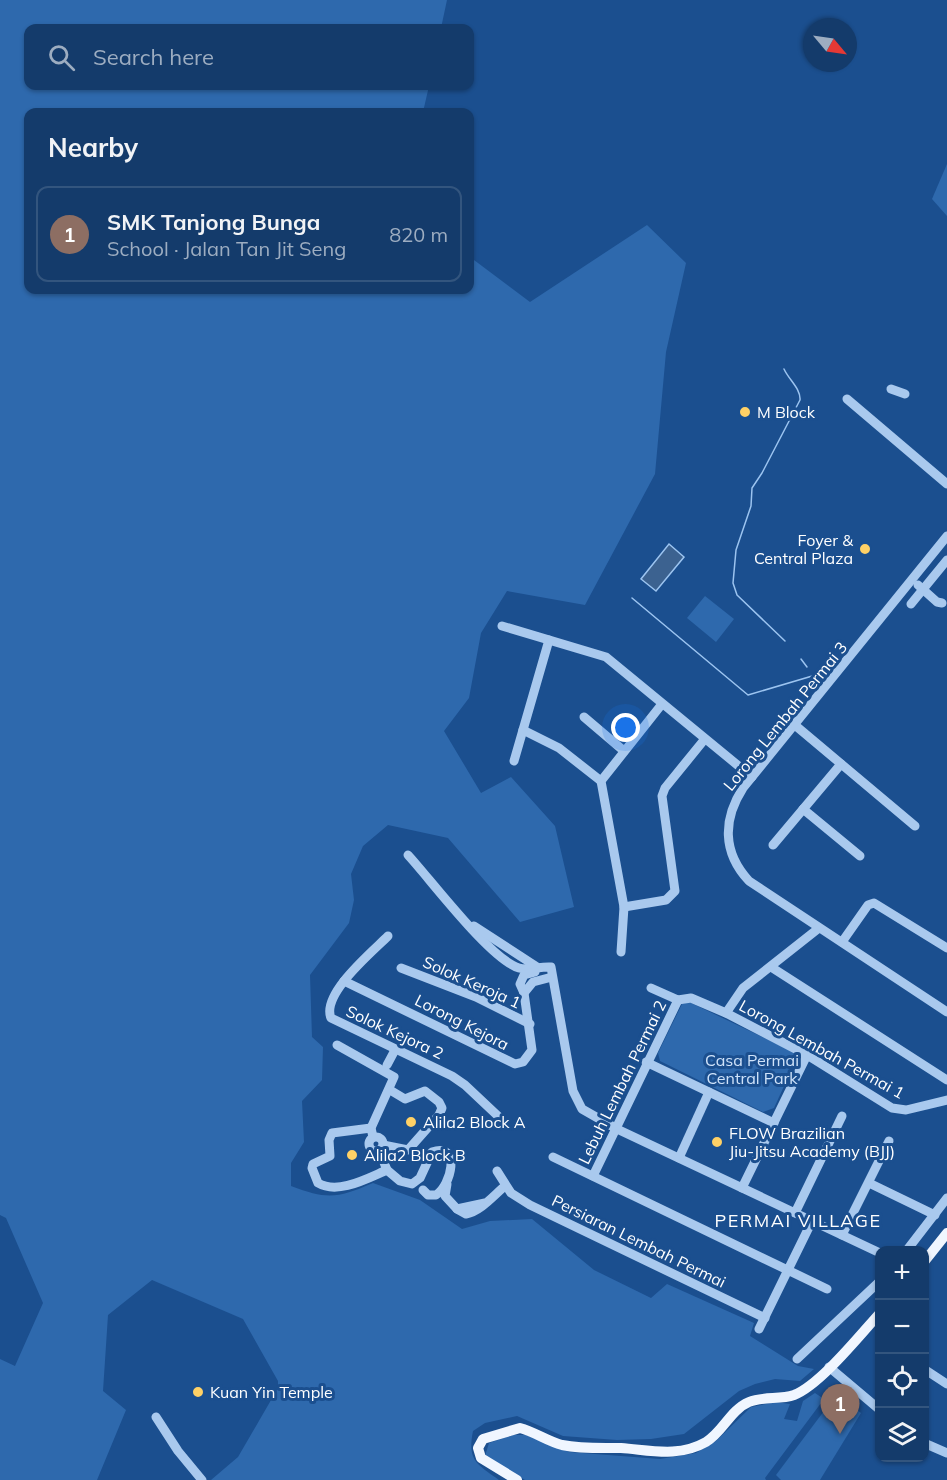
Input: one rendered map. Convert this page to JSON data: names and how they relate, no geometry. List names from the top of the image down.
{
  "streets": {
    "street": [
      "Lorong Lembah Permai 3",
      "Solok Keroja 1",
      "Lorong Kejora",
      "Solok Kejora 2",
      "Lorong Lembah Permai 1",
      "Lebuh Lembah Permai 2",
      "Persiaran Lembah Permai"
    ]
  },
  "crossings": [
    ["Solok Keroja 1", "Lorong Kejora"],
    ["Lorong Kejora", "Solok Kejora 2"],
    ["Lorong Lembah Permai 1", "Lebuh Lembah Permai 2"]
  ],
  "districts": ["PERMAI VILLAGE"],
  "parks": ["Casa Permai Central Park"],
  "places": [
    "M Block",
    "Foyer & Central Plaza",
    "Alila2 Block A",
    "FLOW Brazilian Jiu-Jitsu Academy (BJJ)",
    "Alila2 Block B",
    "Kuan Yin Temple"
  ],
  "north": "bottom right",
  "page": {
    "search": "Search here",
    "heading": "Nearby",
    "list": [
      {
        "mark": "1",
        "name": "SMK Tanjong Bunga",
        "note": "School · Jalan Tan Jit Seng",
        "value": "820 m"
      }
    ],
    "map_buttons": ["+", "−"],
    "pins": "1"
  }
}
